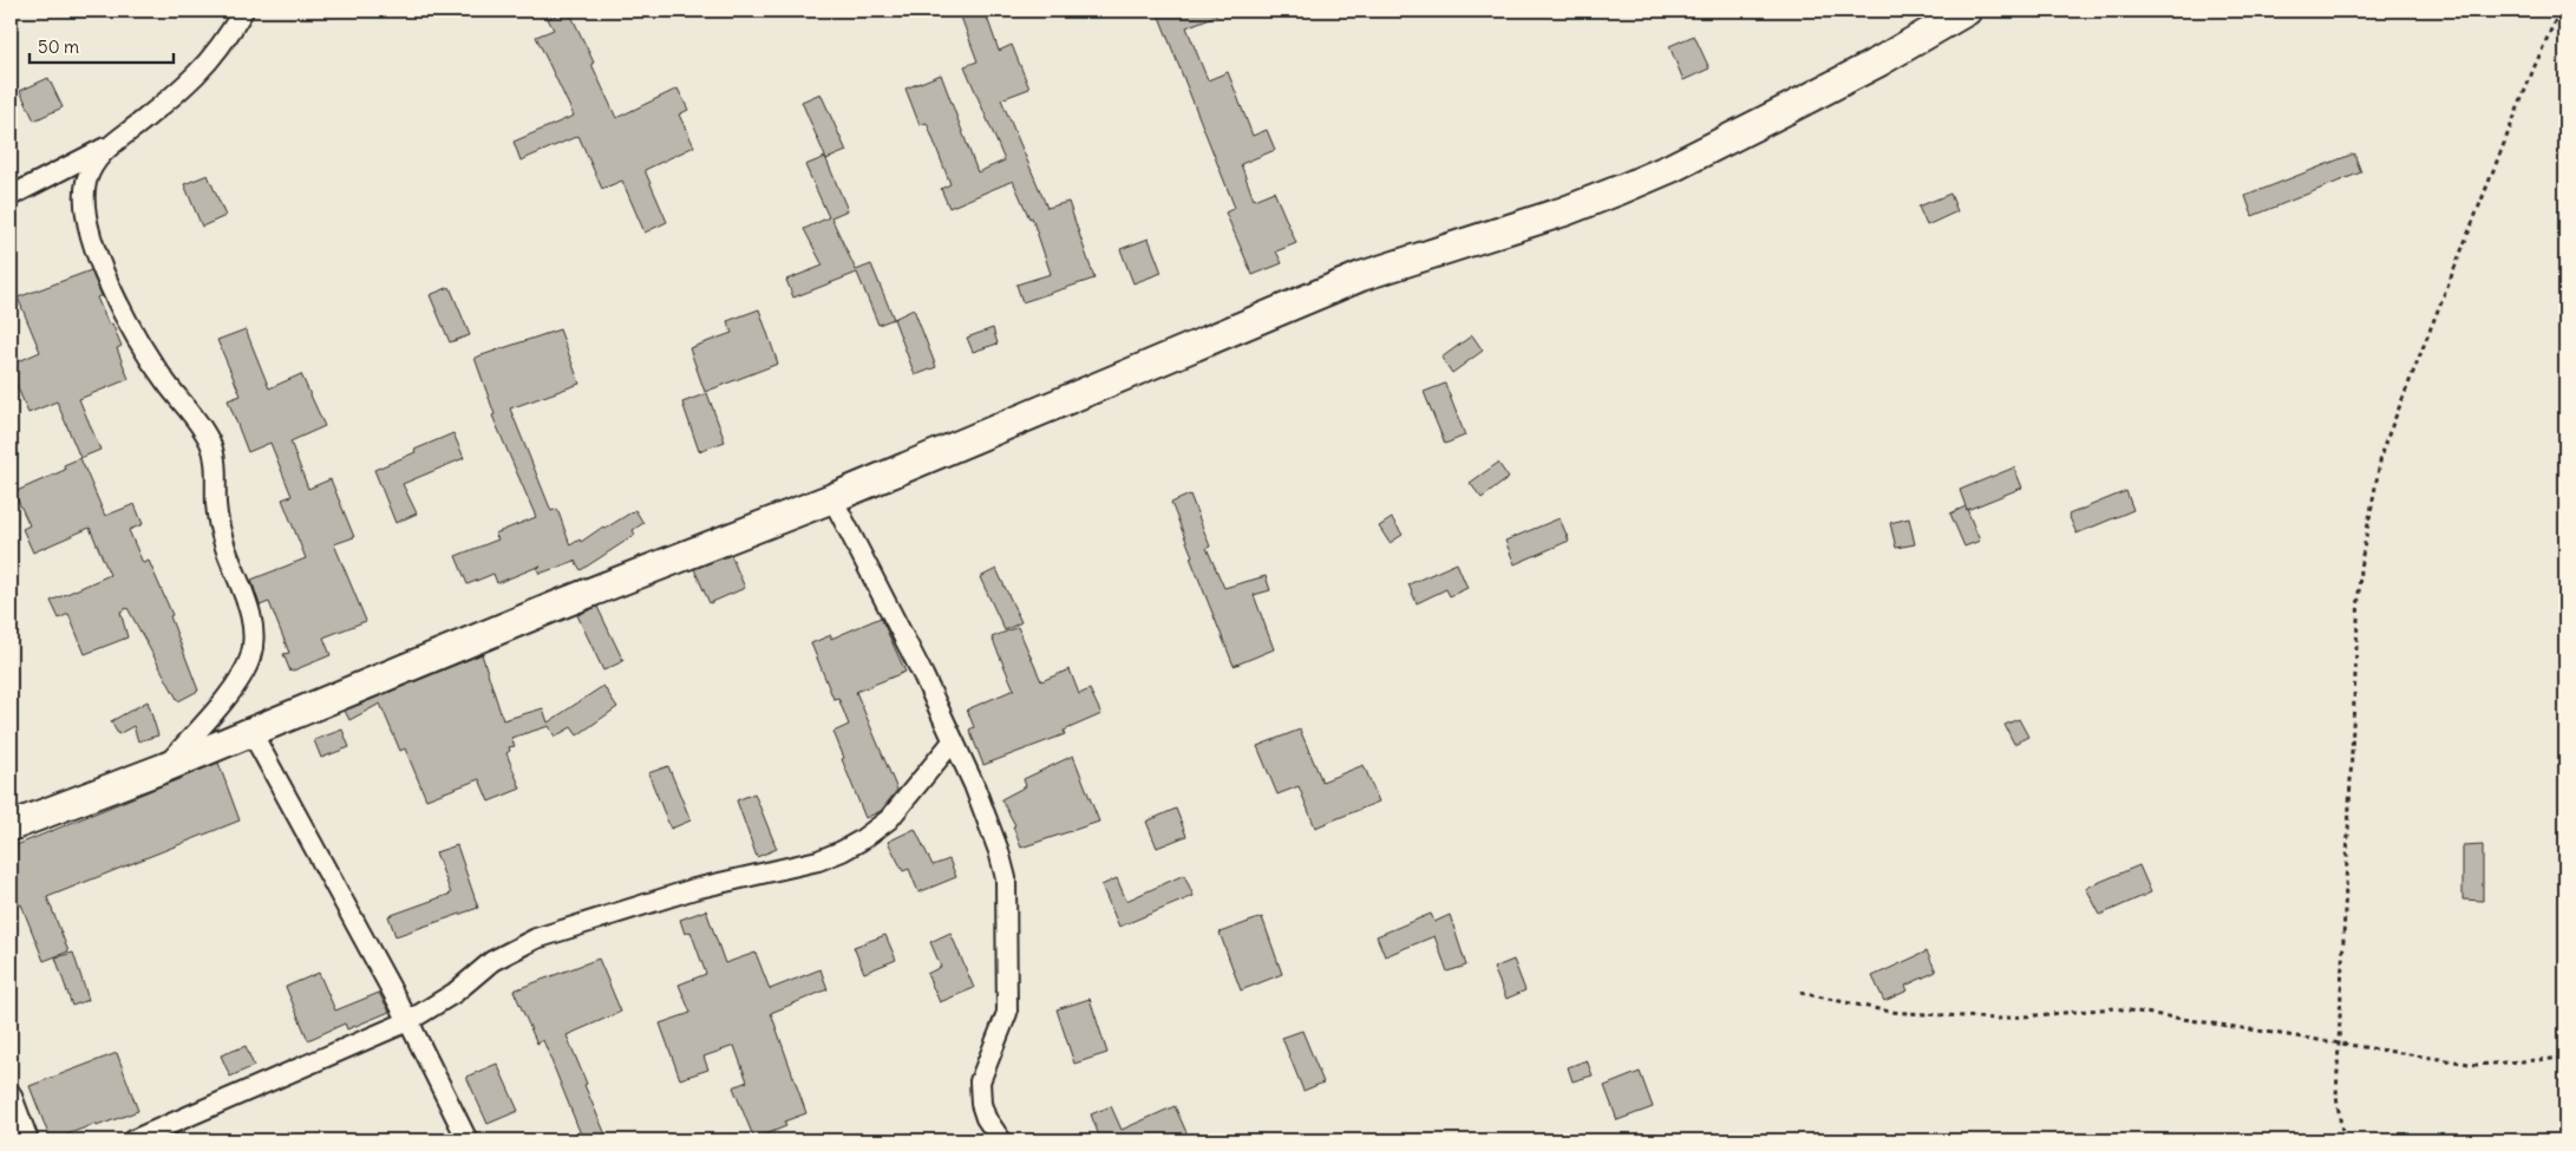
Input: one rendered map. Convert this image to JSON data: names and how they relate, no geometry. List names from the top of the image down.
{
  "scale_bar": "50 m"
}
